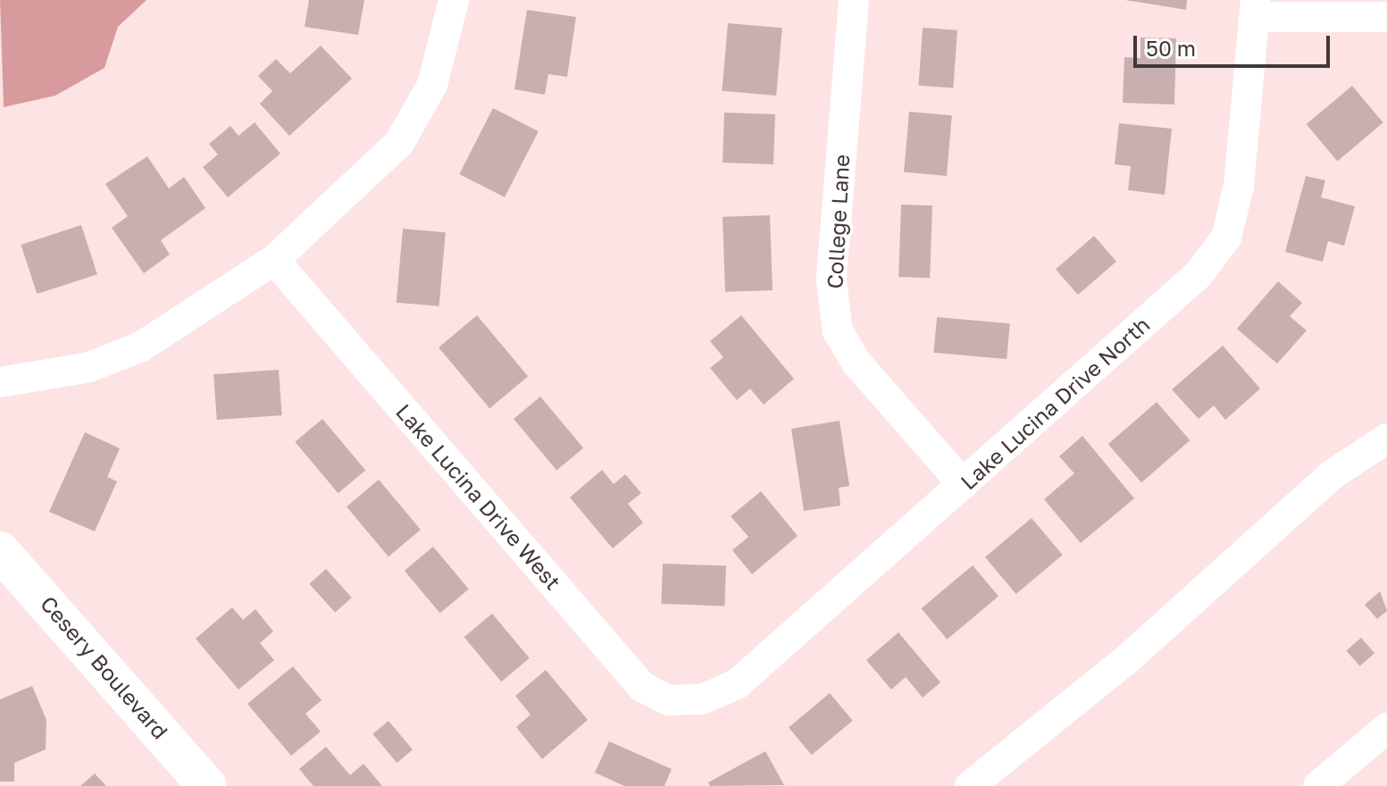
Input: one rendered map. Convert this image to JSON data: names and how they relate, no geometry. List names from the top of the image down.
{
  "streets": {
    "main road": ["Cesery Boulevard"],
    "street": ["College Lane", "Lake Lucina Drive North", "Lake Lucina Drive West"]
  },
  "crossings": [
    ["College Lane", "Lake Lucina Drive North"],
    ["Lake Lucina Drive North", "Lake Lucina Drive West"]
  ],
  "scale_bar": "50 m"
}
